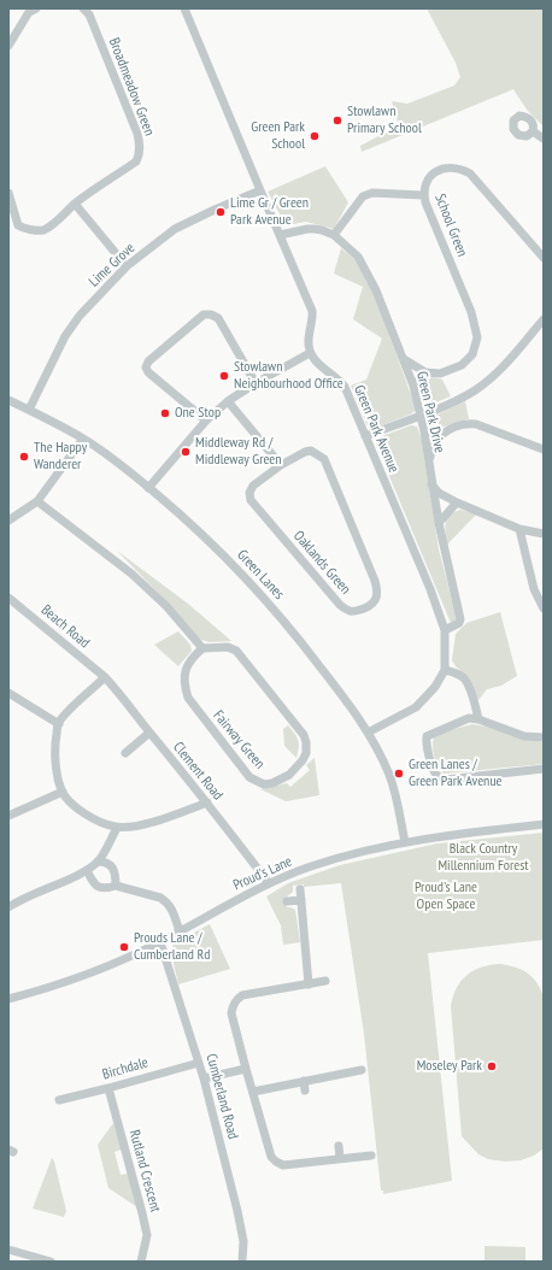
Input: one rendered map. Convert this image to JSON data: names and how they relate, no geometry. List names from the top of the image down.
{
  "streets": {
    "street": [
      "Broadmeadow Green",
      "School Green",
      "Lime Grove",
      "Green Park Drive",
      "Green Park Avenue",
      "Oaklands Green",
      "Green Lanes",
      "Beach Road",
      "Fairway Green",
      "Clement Road",
      "Proud's Lane",
      "Birchdale",
      "Cumberland Road",
      "Rutland Crescent"
    ]
  },
  "crossings": [
    ["Lime Grove", "Green Lanes"],
    ["Green Park Drive", "Green Park Avenue"],
    ["Green Lanes", "Proud's Lane"],
    ["Beach Road", "Clement Road"],
    ["Clement Road", "Proud's Lane"],
    ["Proud's Lane", "Cumberland Road"],
    ["Birchdale", "Cumberland Road"],
    ["Birchdale", "Rutland Crescent"]
  ],
  "parks": ["Black Country Millennium Forest", "Proud's Lane Open Space"],
  "places": [
    "Stowlawn Primary School",
    "Green Park School",
    "Lime Gr / Green Park Avenue",
    "Stowlawn Neighbourhood Office",
    "One Stop",
    "Middleway Rd / Middleway Green",
    "The Happy Wanderer",
    "Green Lanes / Green Park Avenue",
    "Prouds Lane / Cumberland Rd",
    "Moseley Park"
  ]
}
